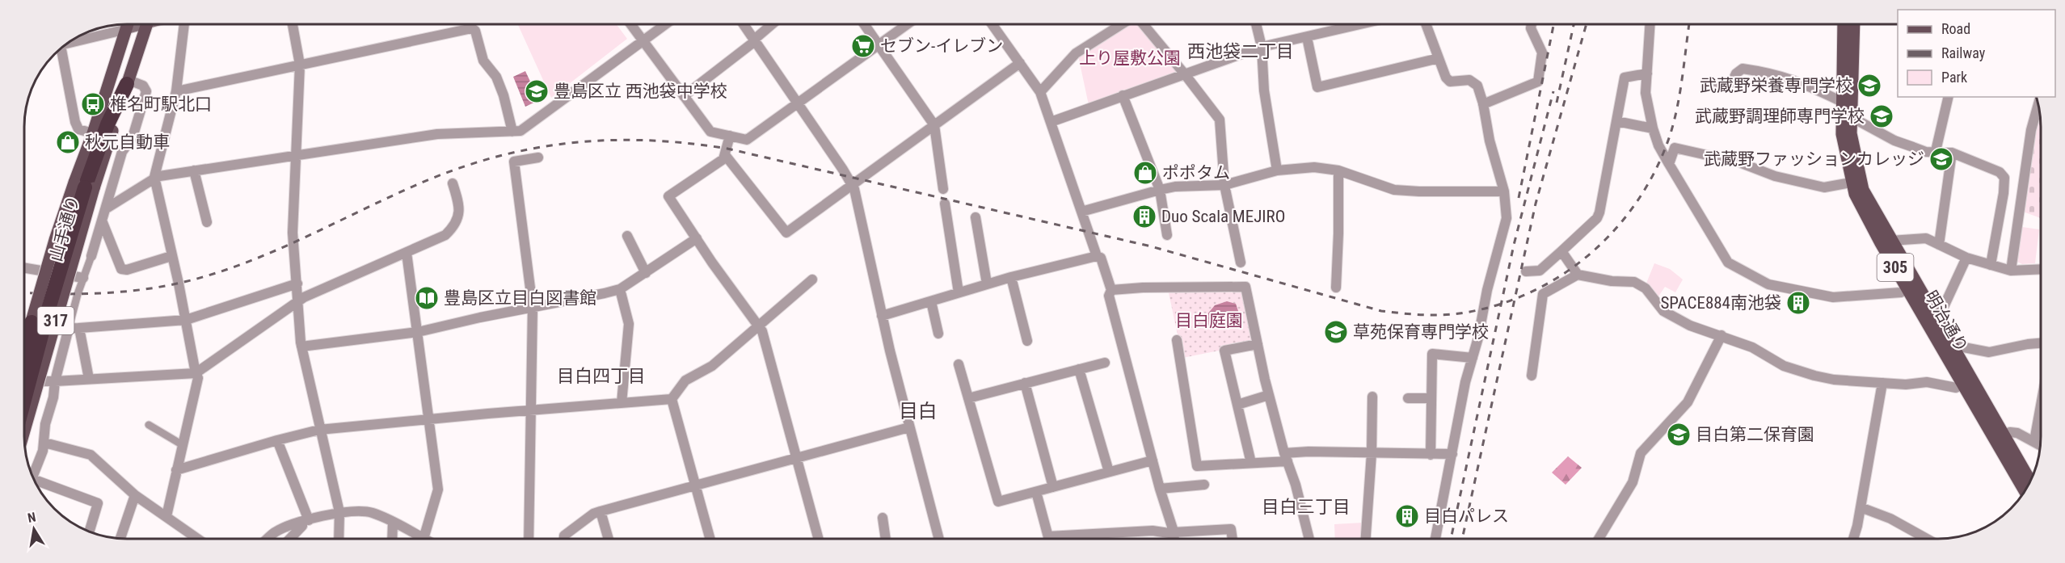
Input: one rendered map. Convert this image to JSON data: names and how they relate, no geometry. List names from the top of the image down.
{
  "streets": {
    "main road": [
      "山手通り",
      "305",
      "317",
      "明治通り"
    ]
  },
  "districts": [
    "西池袋二丁目",
    "目白四丁目",
    "目白",
    "目白三丁目"
  ],
  "parks": ["上り屋敷公園", "目白庭園"],
  "places": {
    "supermarket": ["セブン-イレブン"],
    "school or university": [
      "武蔵野栄養専門学校",
      "豊島区立 西池袋中学校",
      "武蔵野調理師専門学校",
      "武蔵野ファッションカレッジ",
      "草苑保育専門学校",
      "目白第二保育園"
    ],
    "bus stop": ["椎名町駅北口"],
    "shop": ["秋元自動車", "ポポタム"],
    "building": ["Duo Scala MEJIRO", "SPACE884南池袋", "目白パレス"],
    "library": ["豊島区立目白図書館"]
  },
  "legend": ["Road", "Railway", "Park"],
  "north": "top"
}
